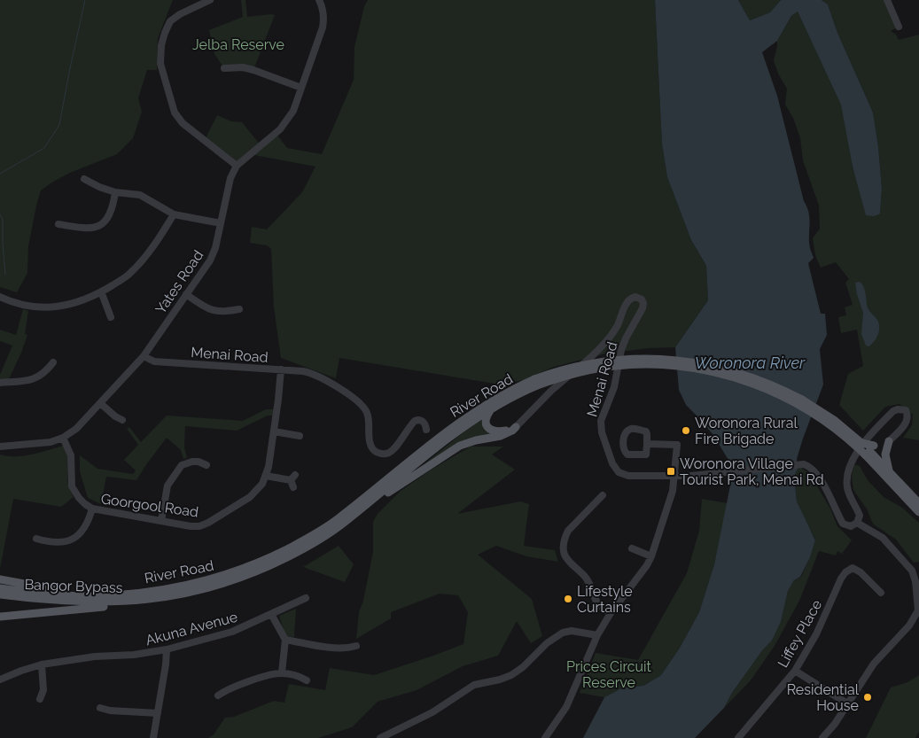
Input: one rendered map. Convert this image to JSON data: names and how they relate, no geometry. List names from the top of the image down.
{
  "streets": {
    "main road": ["River Road", "Bangor Bypass"],
    "street": [
      "Yates Road",
      "Menai Road",
      "Goorgool Road",
      "Akuna Avenue",
      "Liffey Place"
    ]
  },
  "crossings": [
    ["Yates Road", "Menai Road"],
    ["Menai Road", "Goorgool Road"],
    ["River Road", "Bangor Bypass"]
  ],
  "water": ["Woronora River"],
  "parks": ["Jelba Reserve", "Prices Circuit Reserve"],
  "places": {
    "other": ["Woronora Rural Fire Brigade", "Lifestyle Curtains", "Residential House"],
    "transit": ["Woronora Village Tourist Park, Menai Rd"]
  }
}
